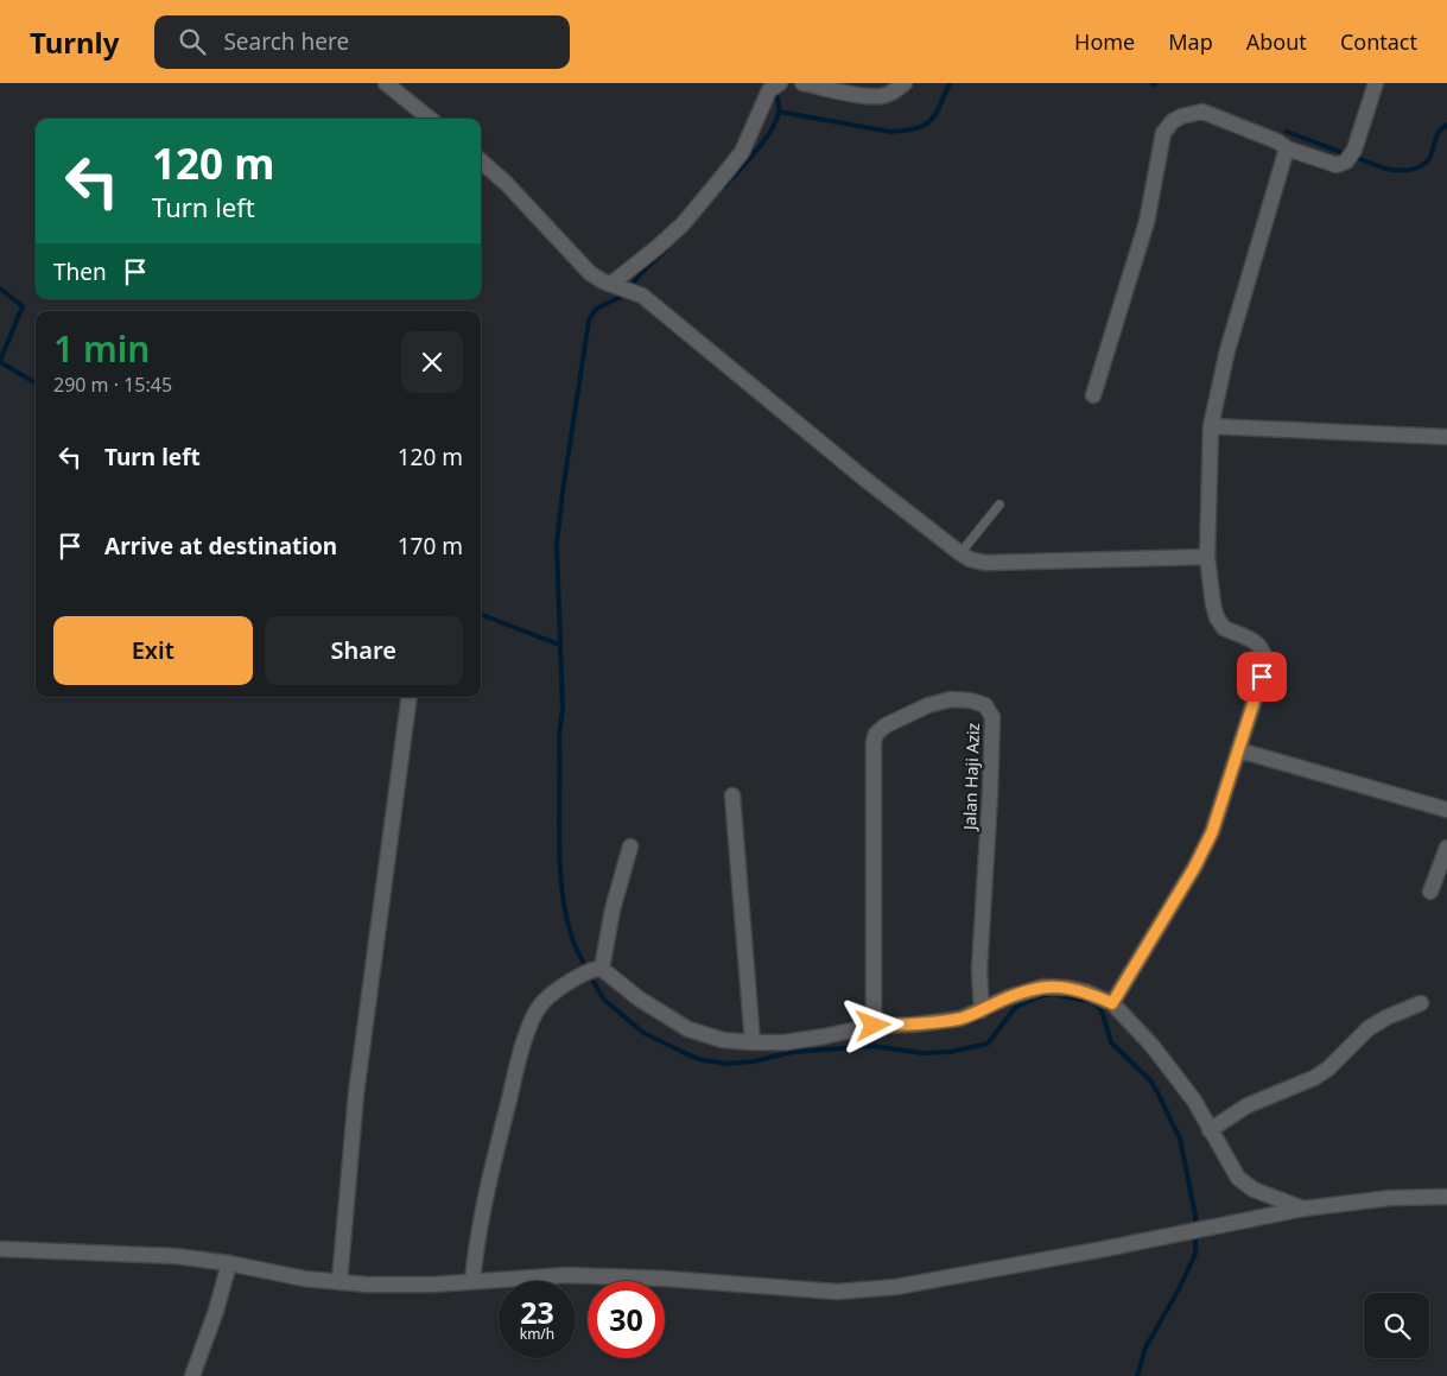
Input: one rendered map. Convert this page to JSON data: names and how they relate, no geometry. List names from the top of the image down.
{
  "streets": {
    "street": ["Jalan Haji Aziz"]
  },
  "page": {
    "header": "Turnly",
    "search": "Search here",
    "nav": [
      "Home",
      "Map",
      "About",
      "Contact"
    ],
    "turn": ["120 m", "Turn left"],
    "then": "Then",
    "heading": ["1 min", "290 m · 15:45"],
    "list": [
      {
        "name": "Turn left",
        "value": "120 m"
      },
      {
        "name": "Arrive at destination",
        "value": "170 m"
      }
    ],
    "buttons": ["Exit", "Share"],
    "speed": "23 km/h",
    "limit": "30"
  }
}
